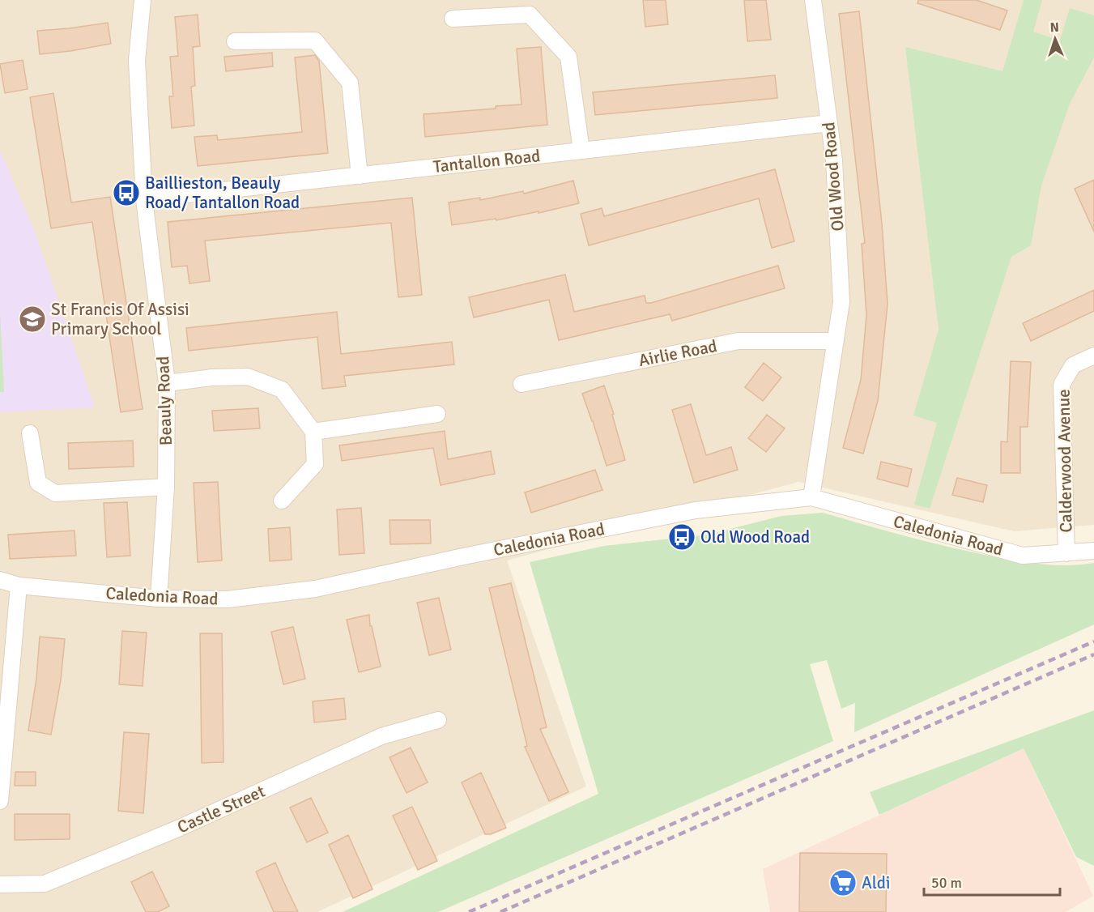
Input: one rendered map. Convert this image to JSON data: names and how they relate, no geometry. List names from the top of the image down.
{
  "streets": {
    "street": [
      "Tantallon Road",
      "Old Wood Road",
      "Airlie Road",
      "Beauly Road",
      "Calderwood Avenue",
      "Caledonia Road",
      "Castle Street"
    ]
  },
  "crossings": [
    ["Tantallon Road", "Old Wood Road"],
    ["Tantallon Road", "Beauly Road"],
    ["Old Wood Road", "Airlie Road"],
    ["Old Wood Road", "Caledonia Road"],
    ["Beauly Road", "Caledonia Road"],
    ["Calderwood Avenue", "Caledonia Road"]
  ],
  "places": {
    "bus stop": ["Baillieston, Beauly Road/ Tantallon Road", "Old Wood Road"],
    "school or university": ["St Francis Of Assisi Primary School"],
    "supermarket": ["Aldi"]
  },
  "scale_bar": "50 m",
  "north": "top"
}
